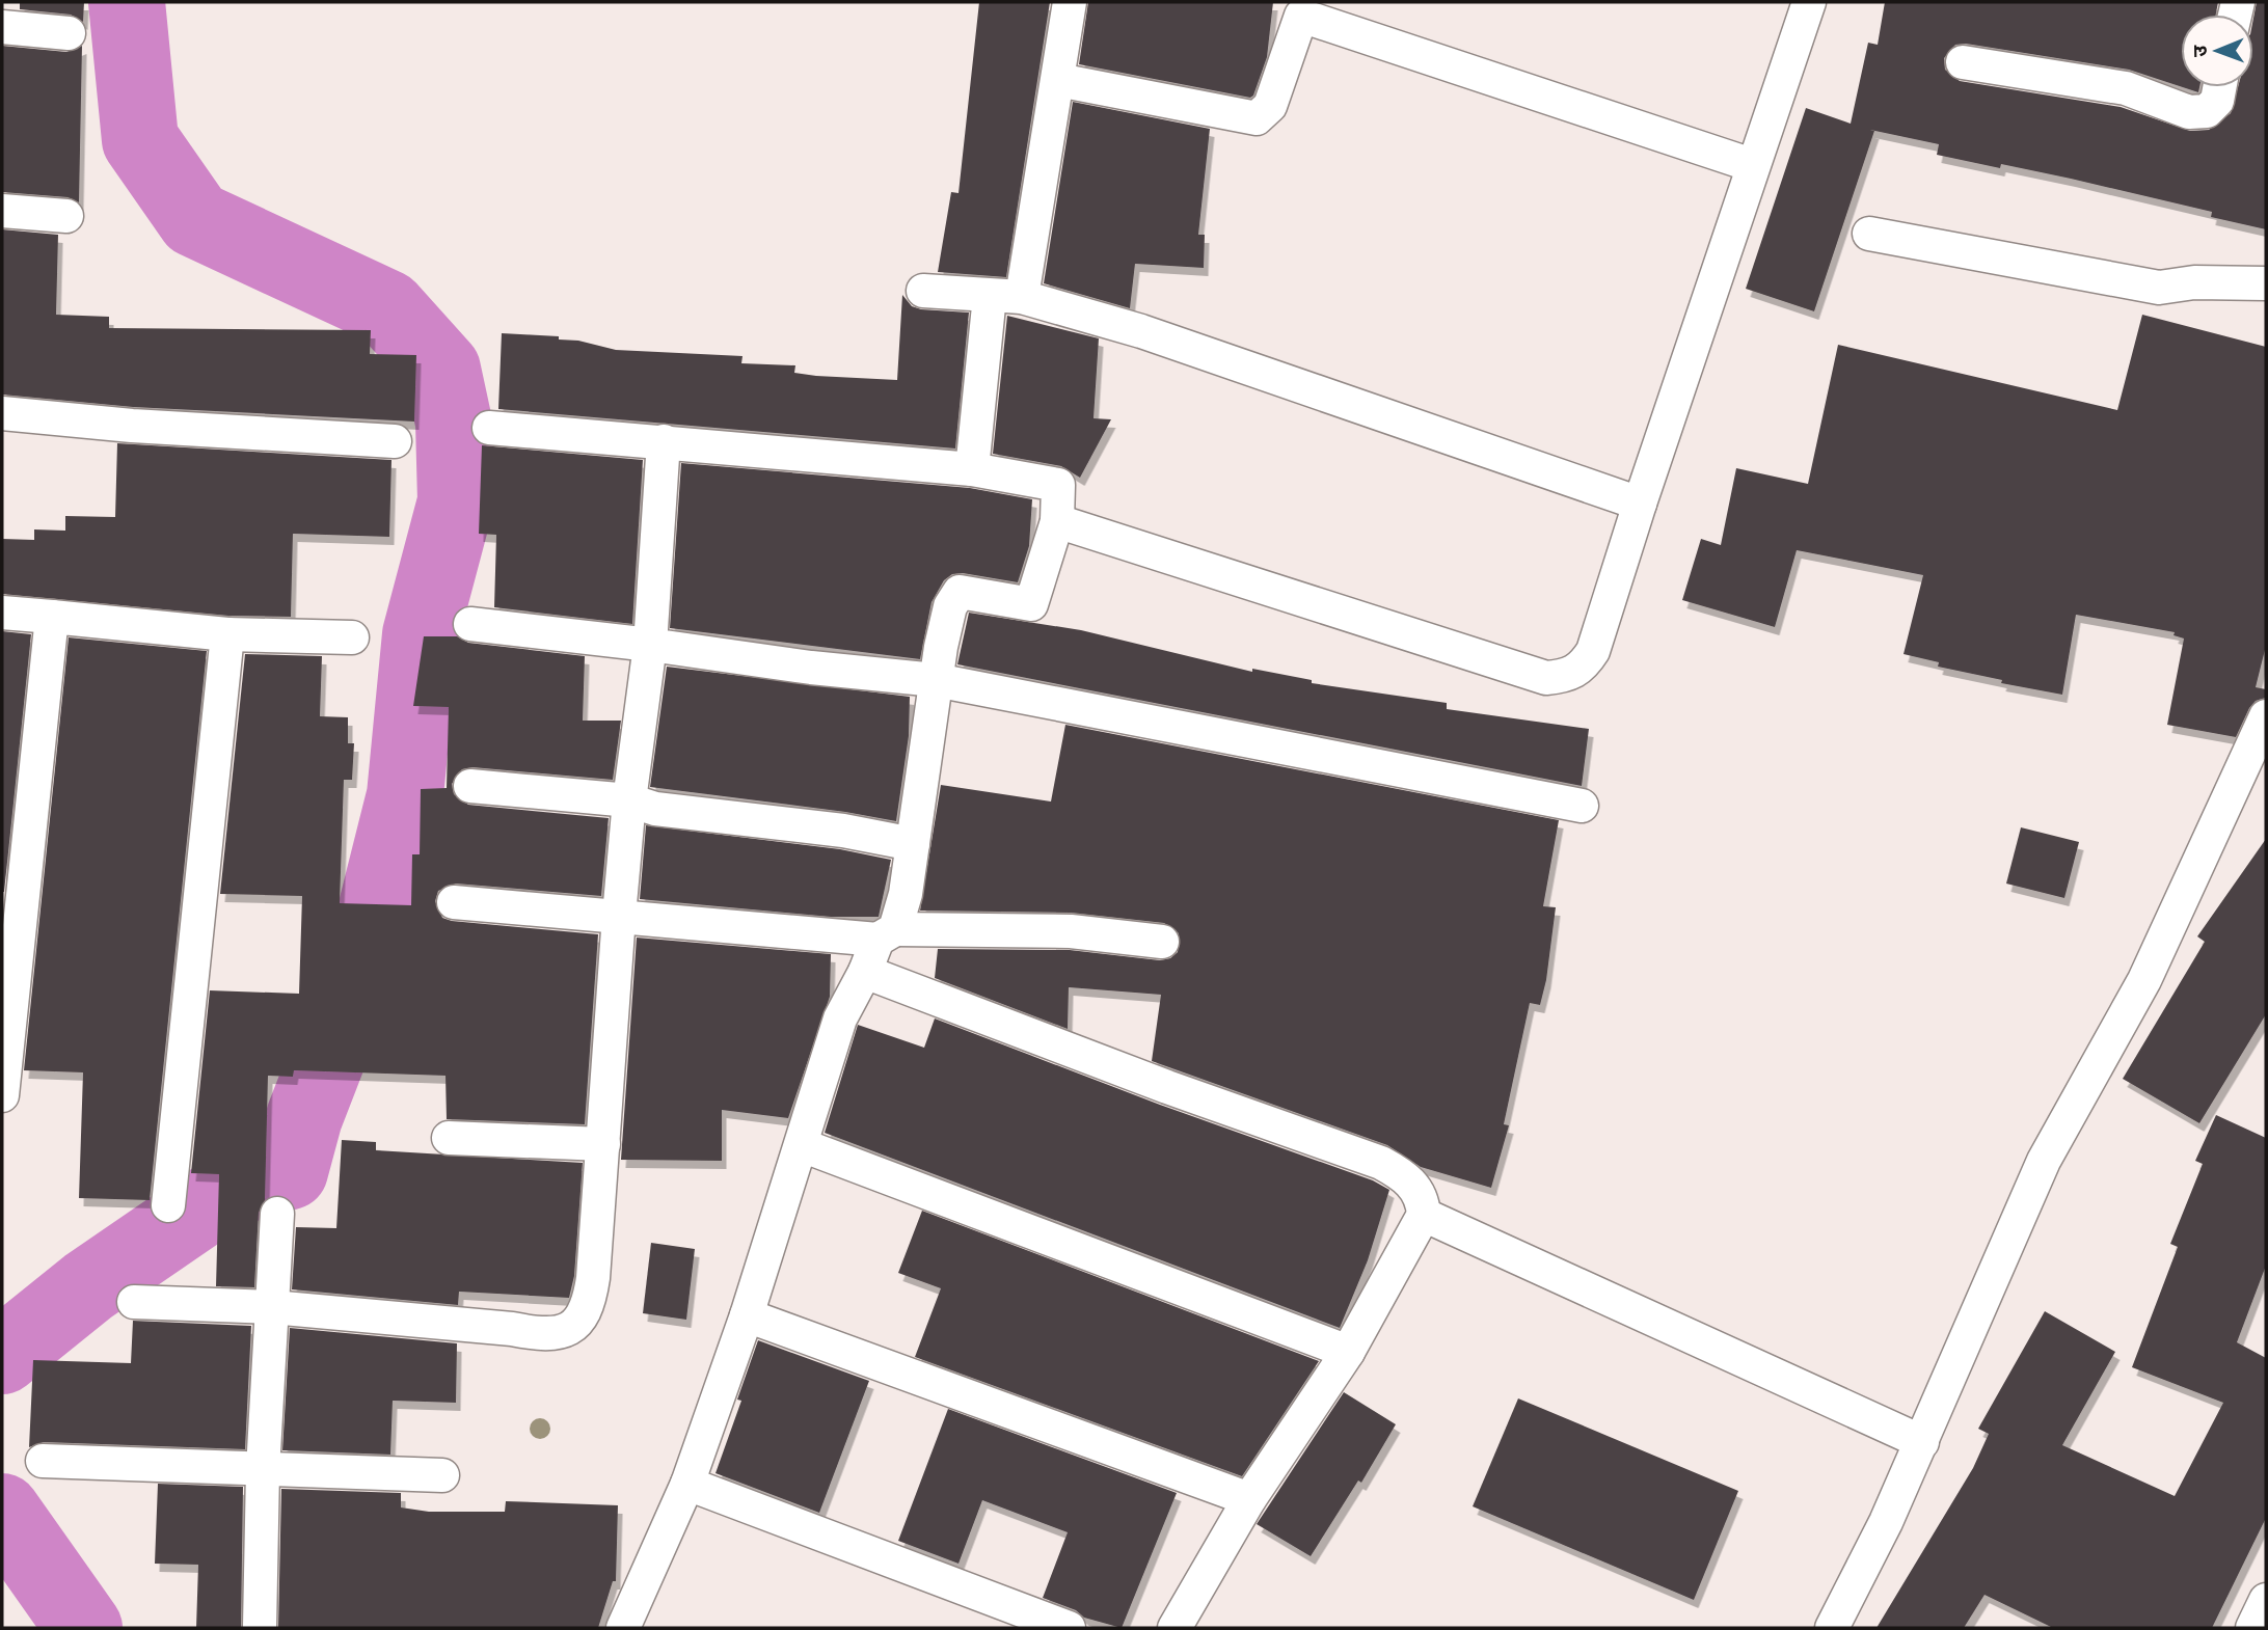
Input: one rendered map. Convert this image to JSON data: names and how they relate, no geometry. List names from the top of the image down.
{
  "north": "left"
}
